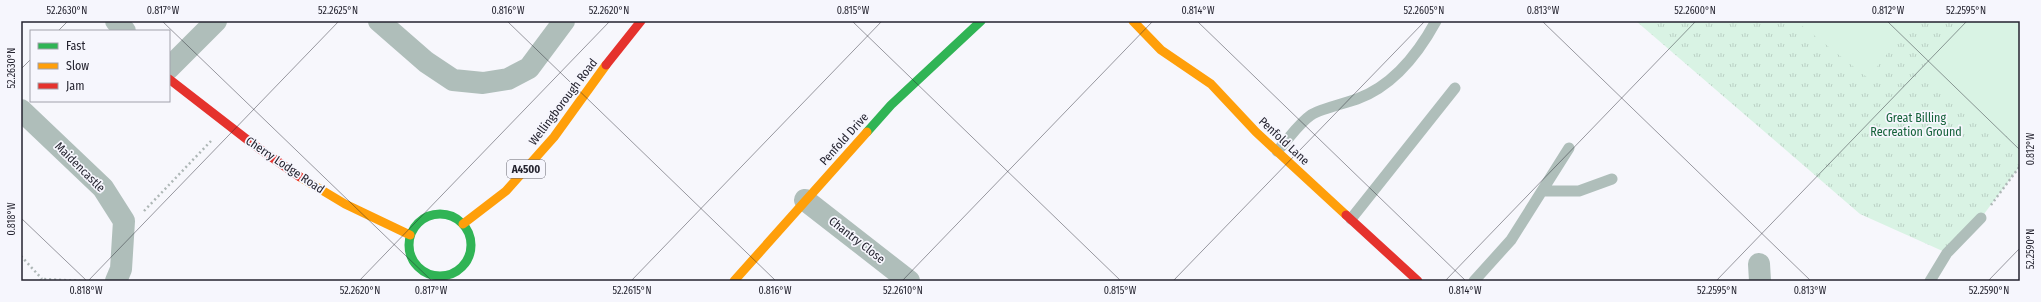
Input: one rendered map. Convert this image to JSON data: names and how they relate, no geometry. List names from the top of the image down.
{
  "streets": {
    "street": [
      "Wellingborough Road",
      "Penfold Drive",
      "Penfold Lane",
      "Cherry Lodge Road",
      "Maidencastle",
      "A4500",
      "Chantry Close"
    ]
  },
  "crossings": [
    ["Wellingborough Road", "Cherry Lodge Road"],
    ["Penfold Drive", "Chantry Close"]
  ],
  "parks": ["Great Billing Recreation Ground"],
  "legend": ["Fast", "Slow", "Jam"],
  "coordinates": [
    "52.2630°N",
    "0.817°W",
    "52.2625°N",
    "0.816°W",
    "52.2620°N",
    "0.815°W",
    "0.814°W",
    "52.2605°N",
    "0.813°W",
    "52.2600°N",
    "0.812°W",
    "52.2595°N",
    "0.818°W",
    "52.2590°N",
    "52.2615°N",
    "52.2610°N"
  ]
}
